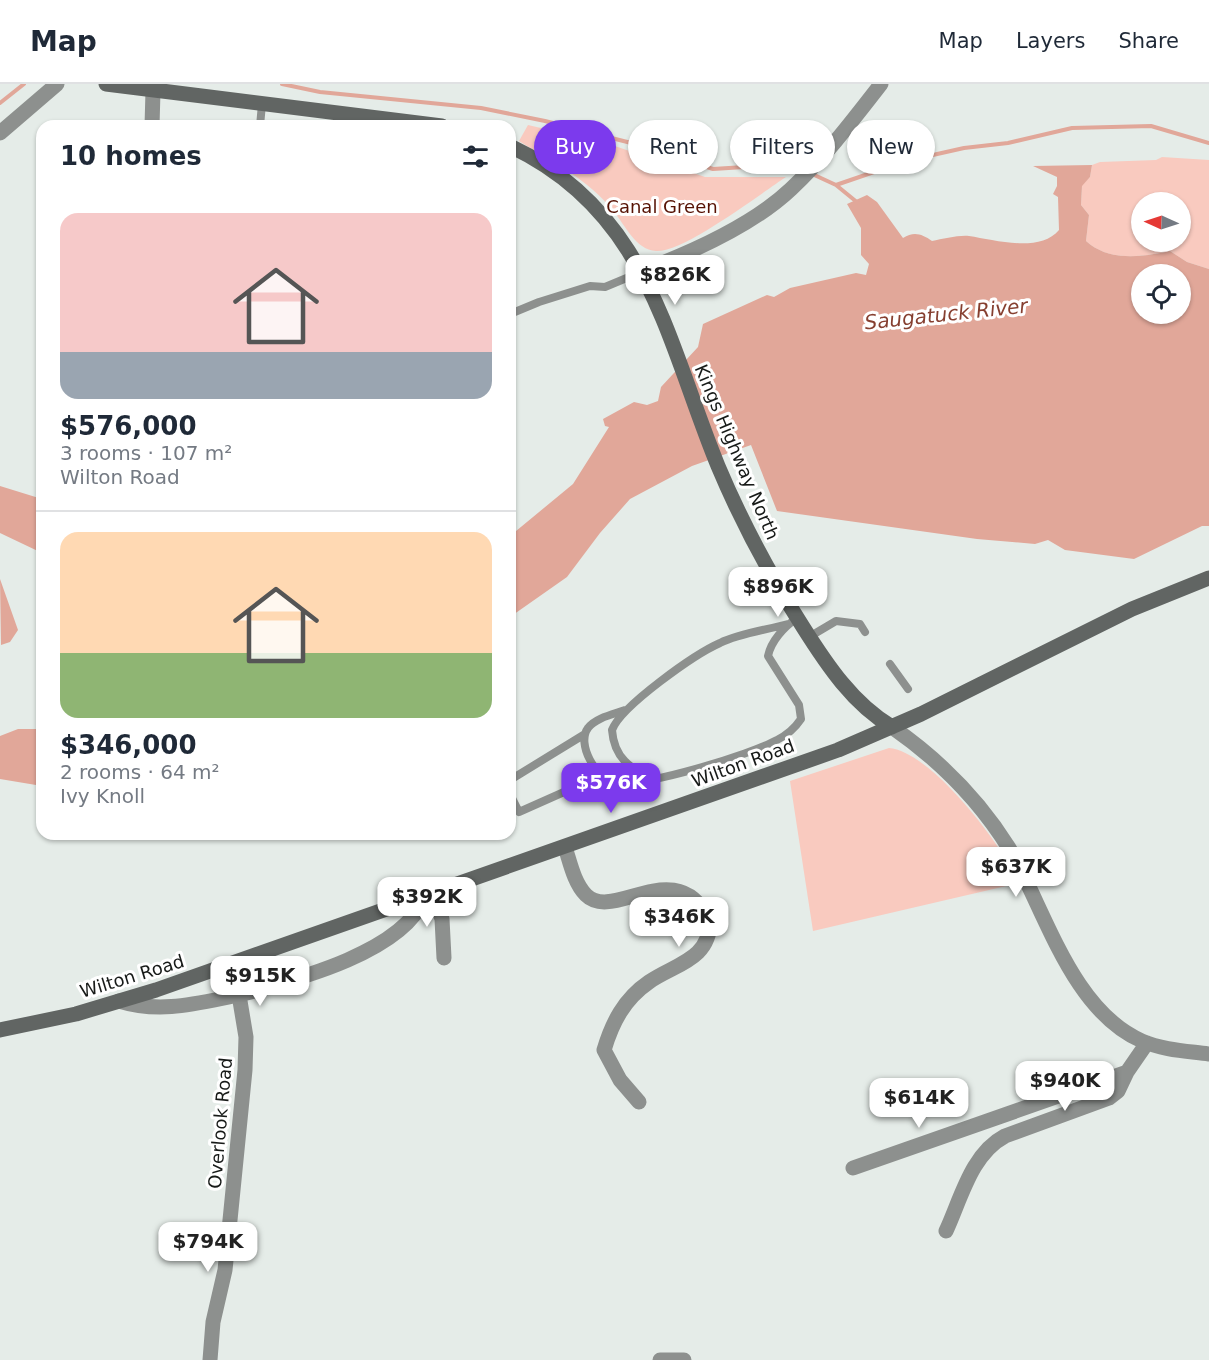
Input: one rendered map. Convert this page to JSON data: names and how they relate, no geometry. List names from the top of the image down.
{
  "streets": {
    "main road": ["Kings Highway North", "Wilton Road"],
    "street": ["Overlook Road"]
  },
  "crossings": [
    ["Kings Highway North", "Wilton Road"]
  ],
  "water": ["Saugatuck River"],
  "parks": ["Canal Green"],
  "north": "left",
  "page": {
    "header": "Map",
    "nav": ["Map", "Layers", "Share"],
    "chip": [
      "Buy",
      "Rent",
      "Filters",
      "New"
    ],
    "heading": "10 homes",
    "list": [
      {
        "name": "$576,000",
        "note": "3 rooms · 107 m² · Wilton Road"
      },
      {
        "name": "$346,000",
        "note": "2 rooms · 64 m² · Ivy Knoll"
      }
    ],
    "price": [
      "$826K",
      "$896K",
      "$576K",
      "$637K",
      "$392K",
      "$346K",
      "$915K",
      "$940K",
      "$614K",
      "$794K"
    ]
  }
}
